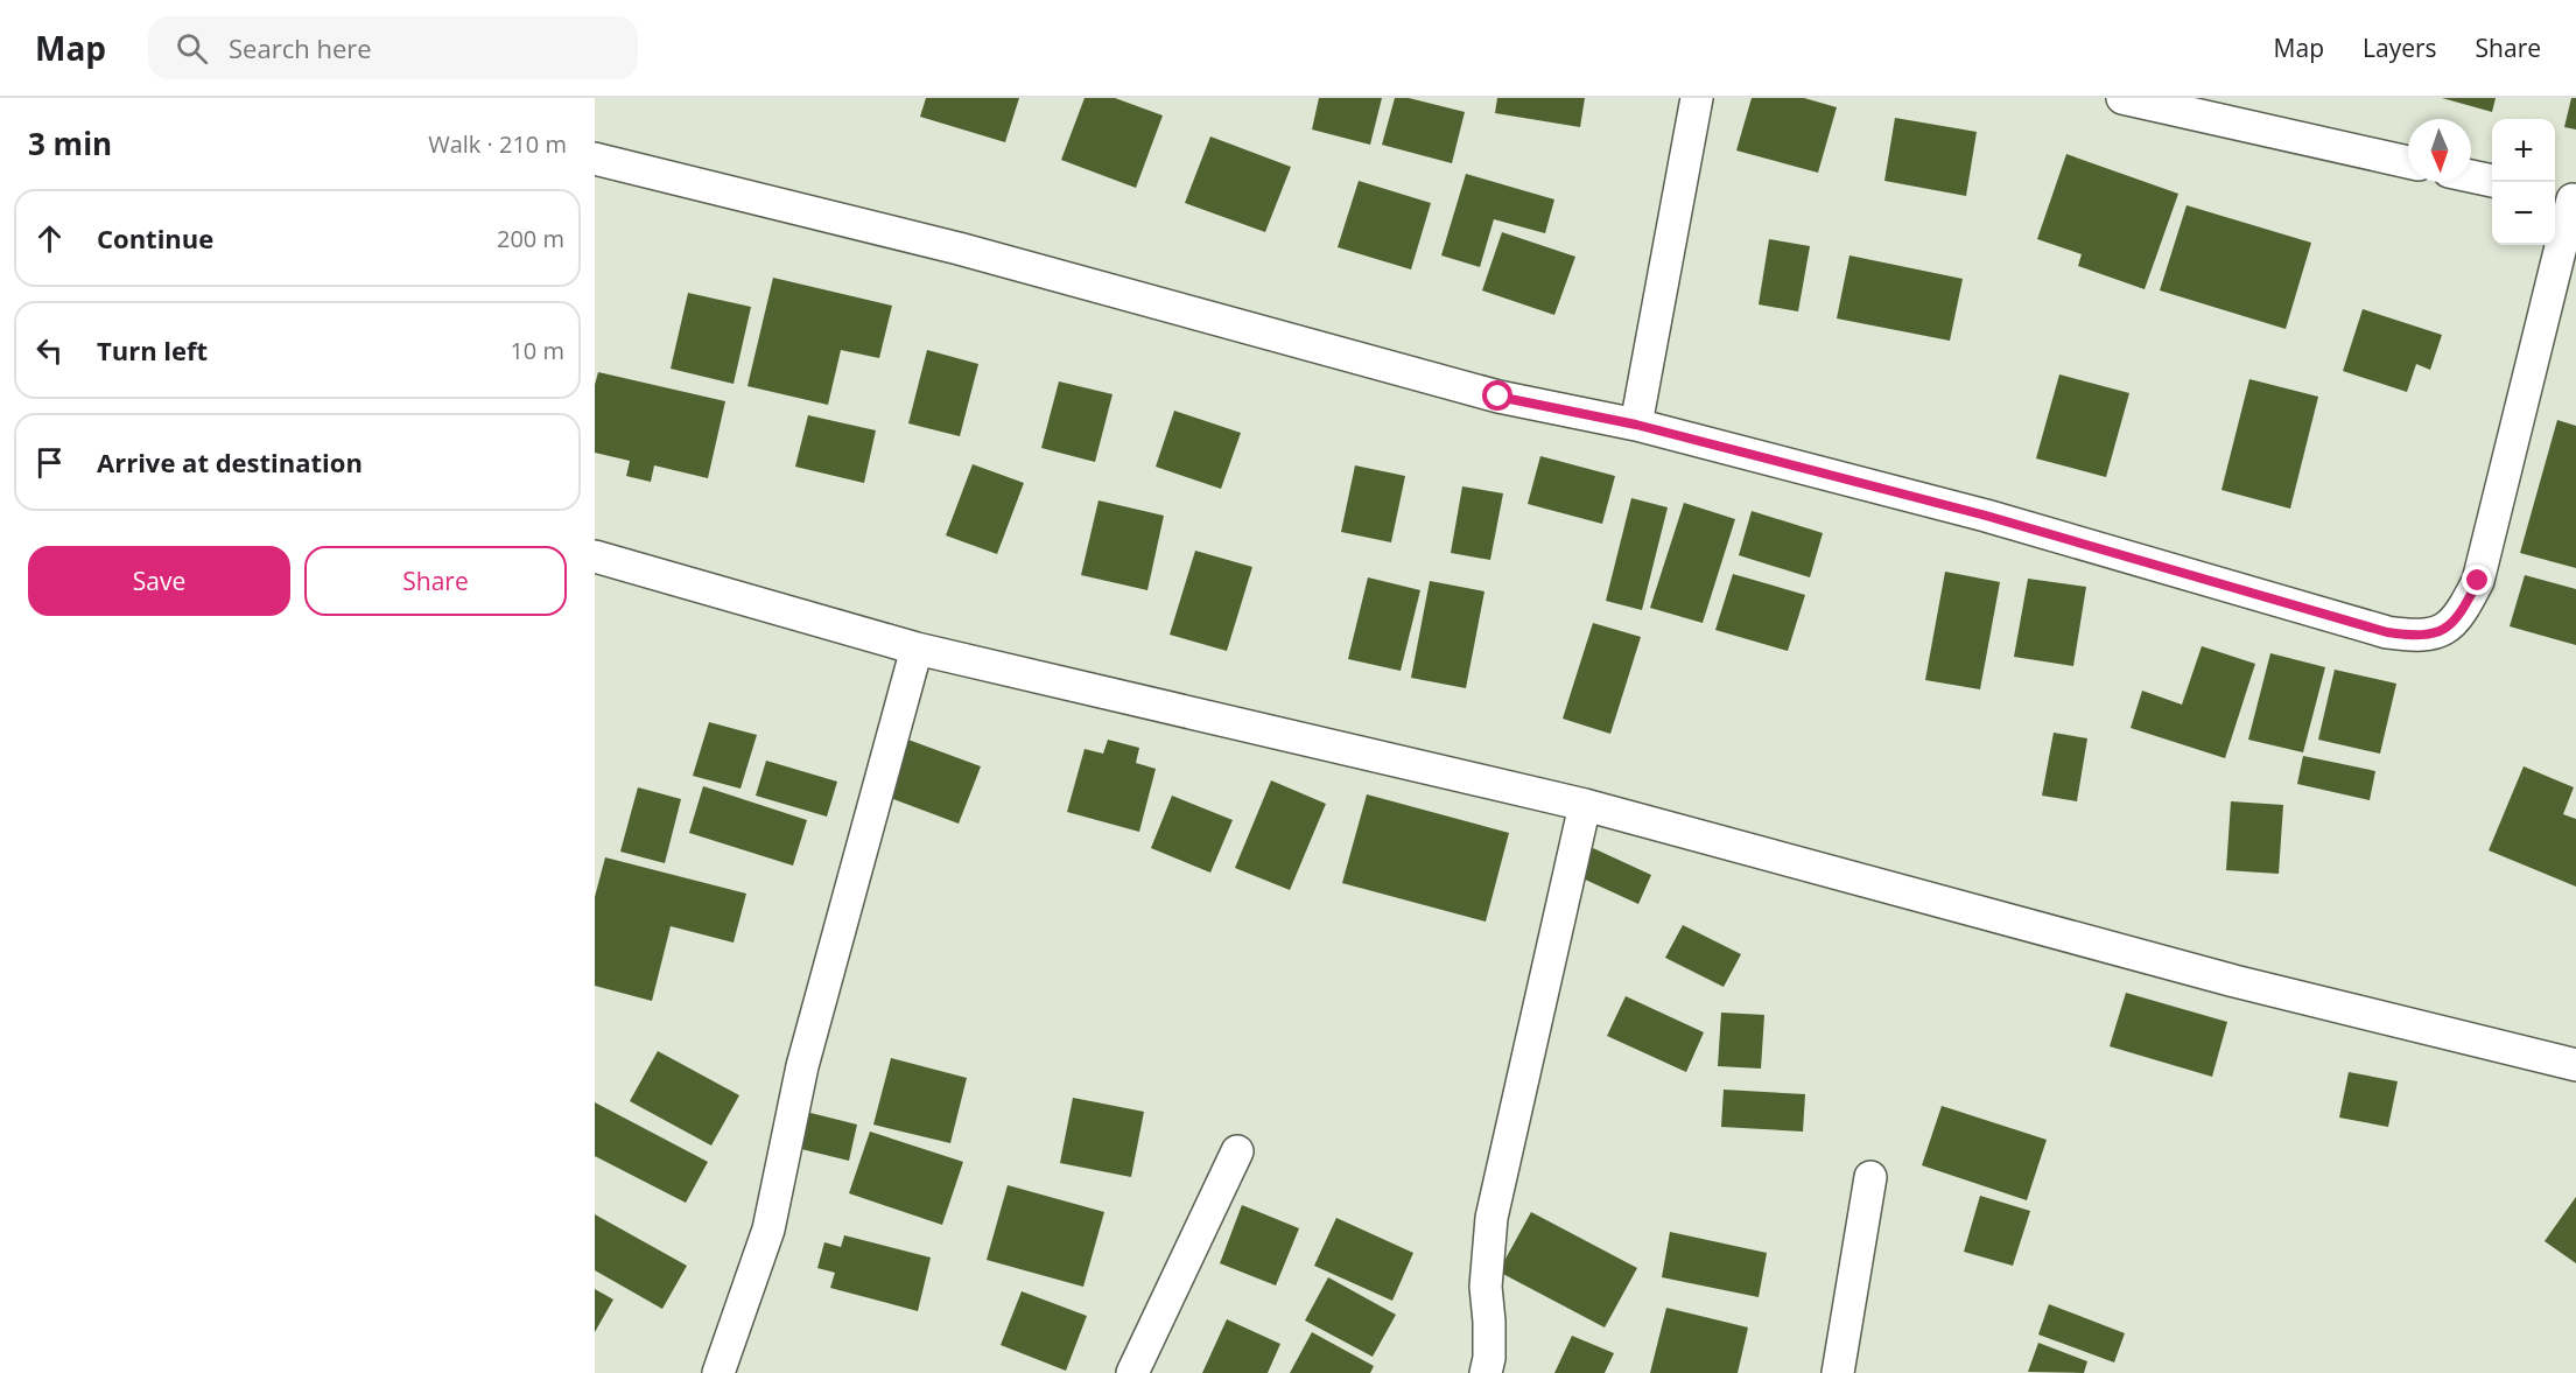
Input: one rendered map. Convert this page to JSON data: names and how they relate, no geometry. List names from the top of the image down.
{
  "north": "bottom",
  "page": {
    "header": "Map",
    "search": "Search here",
    "nav": ["Map", "Layers", "Share"],
    "heading": ["3 min", "Walk · 210 m"],
    "map_buttons": ["+", "−"],
    "list": [
      ["Continue", "200 m"],
      ["Turn left", "10 m"],
      "Arrive at destination"
    ],
    "buttons": ["Save", "Share"]
  }
}
